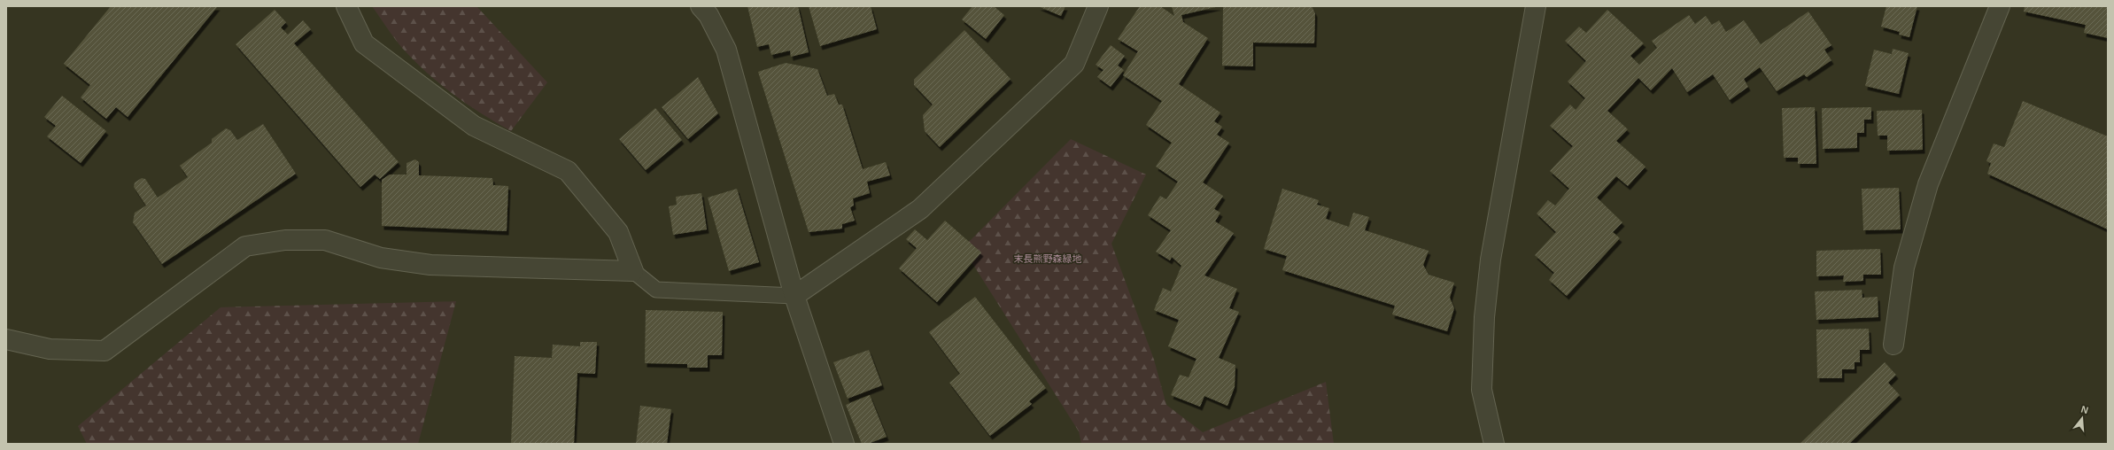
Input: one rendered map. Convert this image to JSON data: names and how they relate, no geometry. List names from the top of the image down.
{
  "parks": ["末長熊野森緑地"],
  "north": "top"
}
